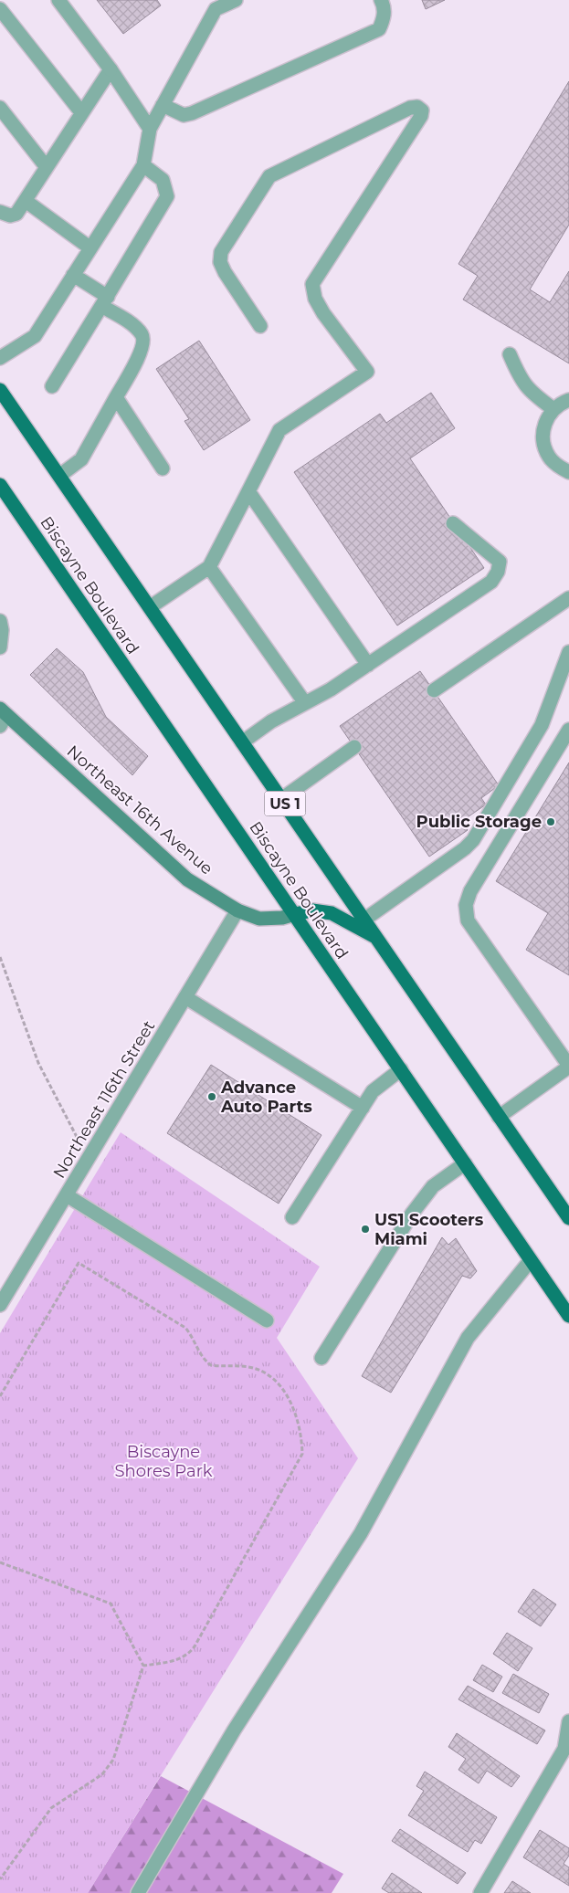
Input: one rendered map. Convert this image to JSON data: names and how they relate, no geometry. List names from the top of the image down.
{
  "streets": {
    "main road": ["Biscayne Boulevard", "US 1"],
    "street": ["Northeast 16th Avenue", "Northeast 116th Street"]
  },
  "crossings": [
    ["Biscayne Boulevard", "Northeast 16th Avenue"],
    ["Northeast 16th Avenue", "Northeast 116th Street"]
  ],
  "parks": ["Biscayne Shores Park"],
  "places": ["Public Storage", "Advance Auto Parts", "US1 Scooters Miami"]
}
